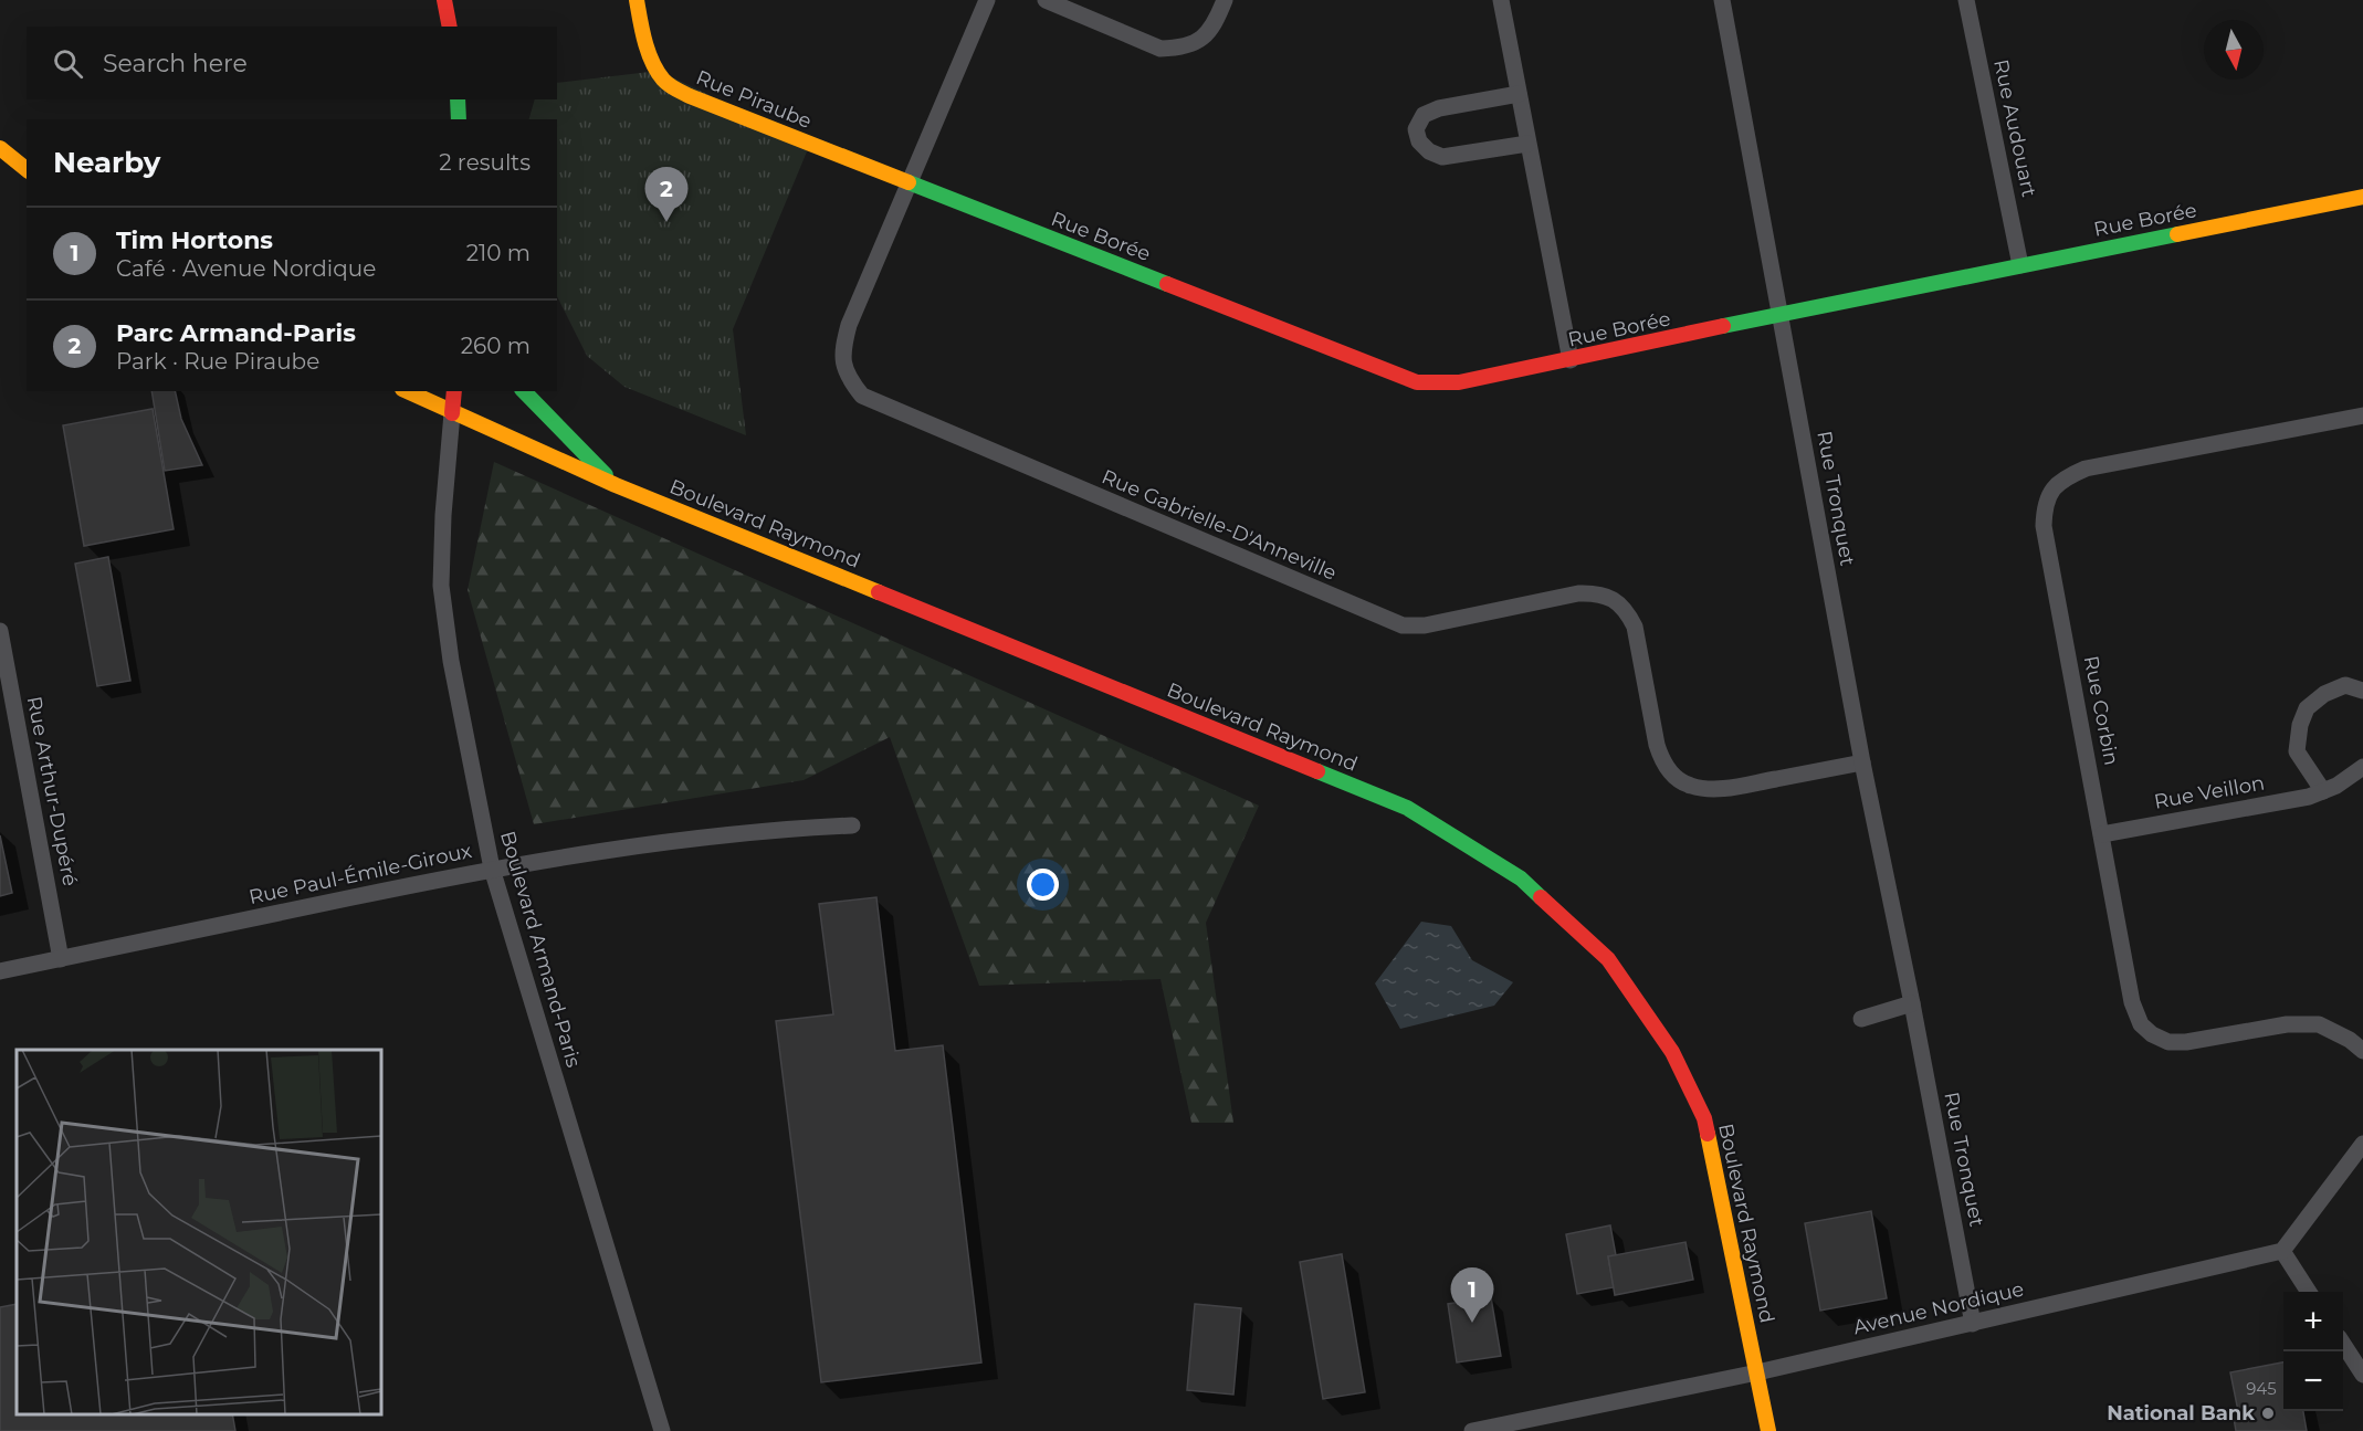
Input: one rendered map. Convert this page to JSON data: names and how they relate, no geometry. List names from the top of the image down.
{
  "streets": {
    "street": [
      "Rue Piraube",
      "Rue Audouart",
      "Rue Borée",
      "Rue Tronquet",
      "Boulevard Raymond",
      "Rue Gabrielle-D'Anneville",
      "Rue Corbin",
      "Rue Arthur-Dupéré",
      "Rue Veillon",
      "Rue Paul-Émile-Giroux",
      "Boulevard Armand-Paris",
      "Avenue Nordique"
    ]
  },
  "crossings": [
    ["Rue Piraube", "Rue Borée"],
    ["Rue Piraube", "Rue Gabrielle-D'Anneville"],
    ["Rue Audouart", "Rue Borée"],
    ["Rue Borée", "Rue Tronquet"],
    ["Rue Borée", "Rue Gabrielle-D'Anneville"],
    ["Rue Tronquet", "Rue Gabrielle-D'Anneville"],
    ["Rue Tronquet", "Avenue Nordique"],
    ["Boulevard Raymond", "Boulevard Armand-Paris"],
    ["Boulevard Raymond", "Avenue Nordique"],
    ["Rue Corbin", "Rue Veillon"],
    ["Rue Arthur-Dupéré", "Rue Paul-Émile-Giroux"],
    ["Rue Paul-Émile-Giroux", "Boulevard Armand-Paris"]
  ],
  "places": ["National Bank"],
  "house_numbers": ["945"],
  "north": "bottom",
  "page": {
    "search": "Search here",
    "heading": ["Nearby", "2 results"],
    "pins": ["2", "1"],
    "list": [
      {
        "mark": "1",
        "name": "Tim Hortons",
        "note": "Café · Avenue Nordique",
        "value": "210 m"
      },
      {
        "mark": "2",
        "name": "Parc Armand-Paris",
        "note": "Park · Rue Piraube",
        "value": "260 m"
      }
    ],
    "map_buttons": ["+", "−"]
  }
}
